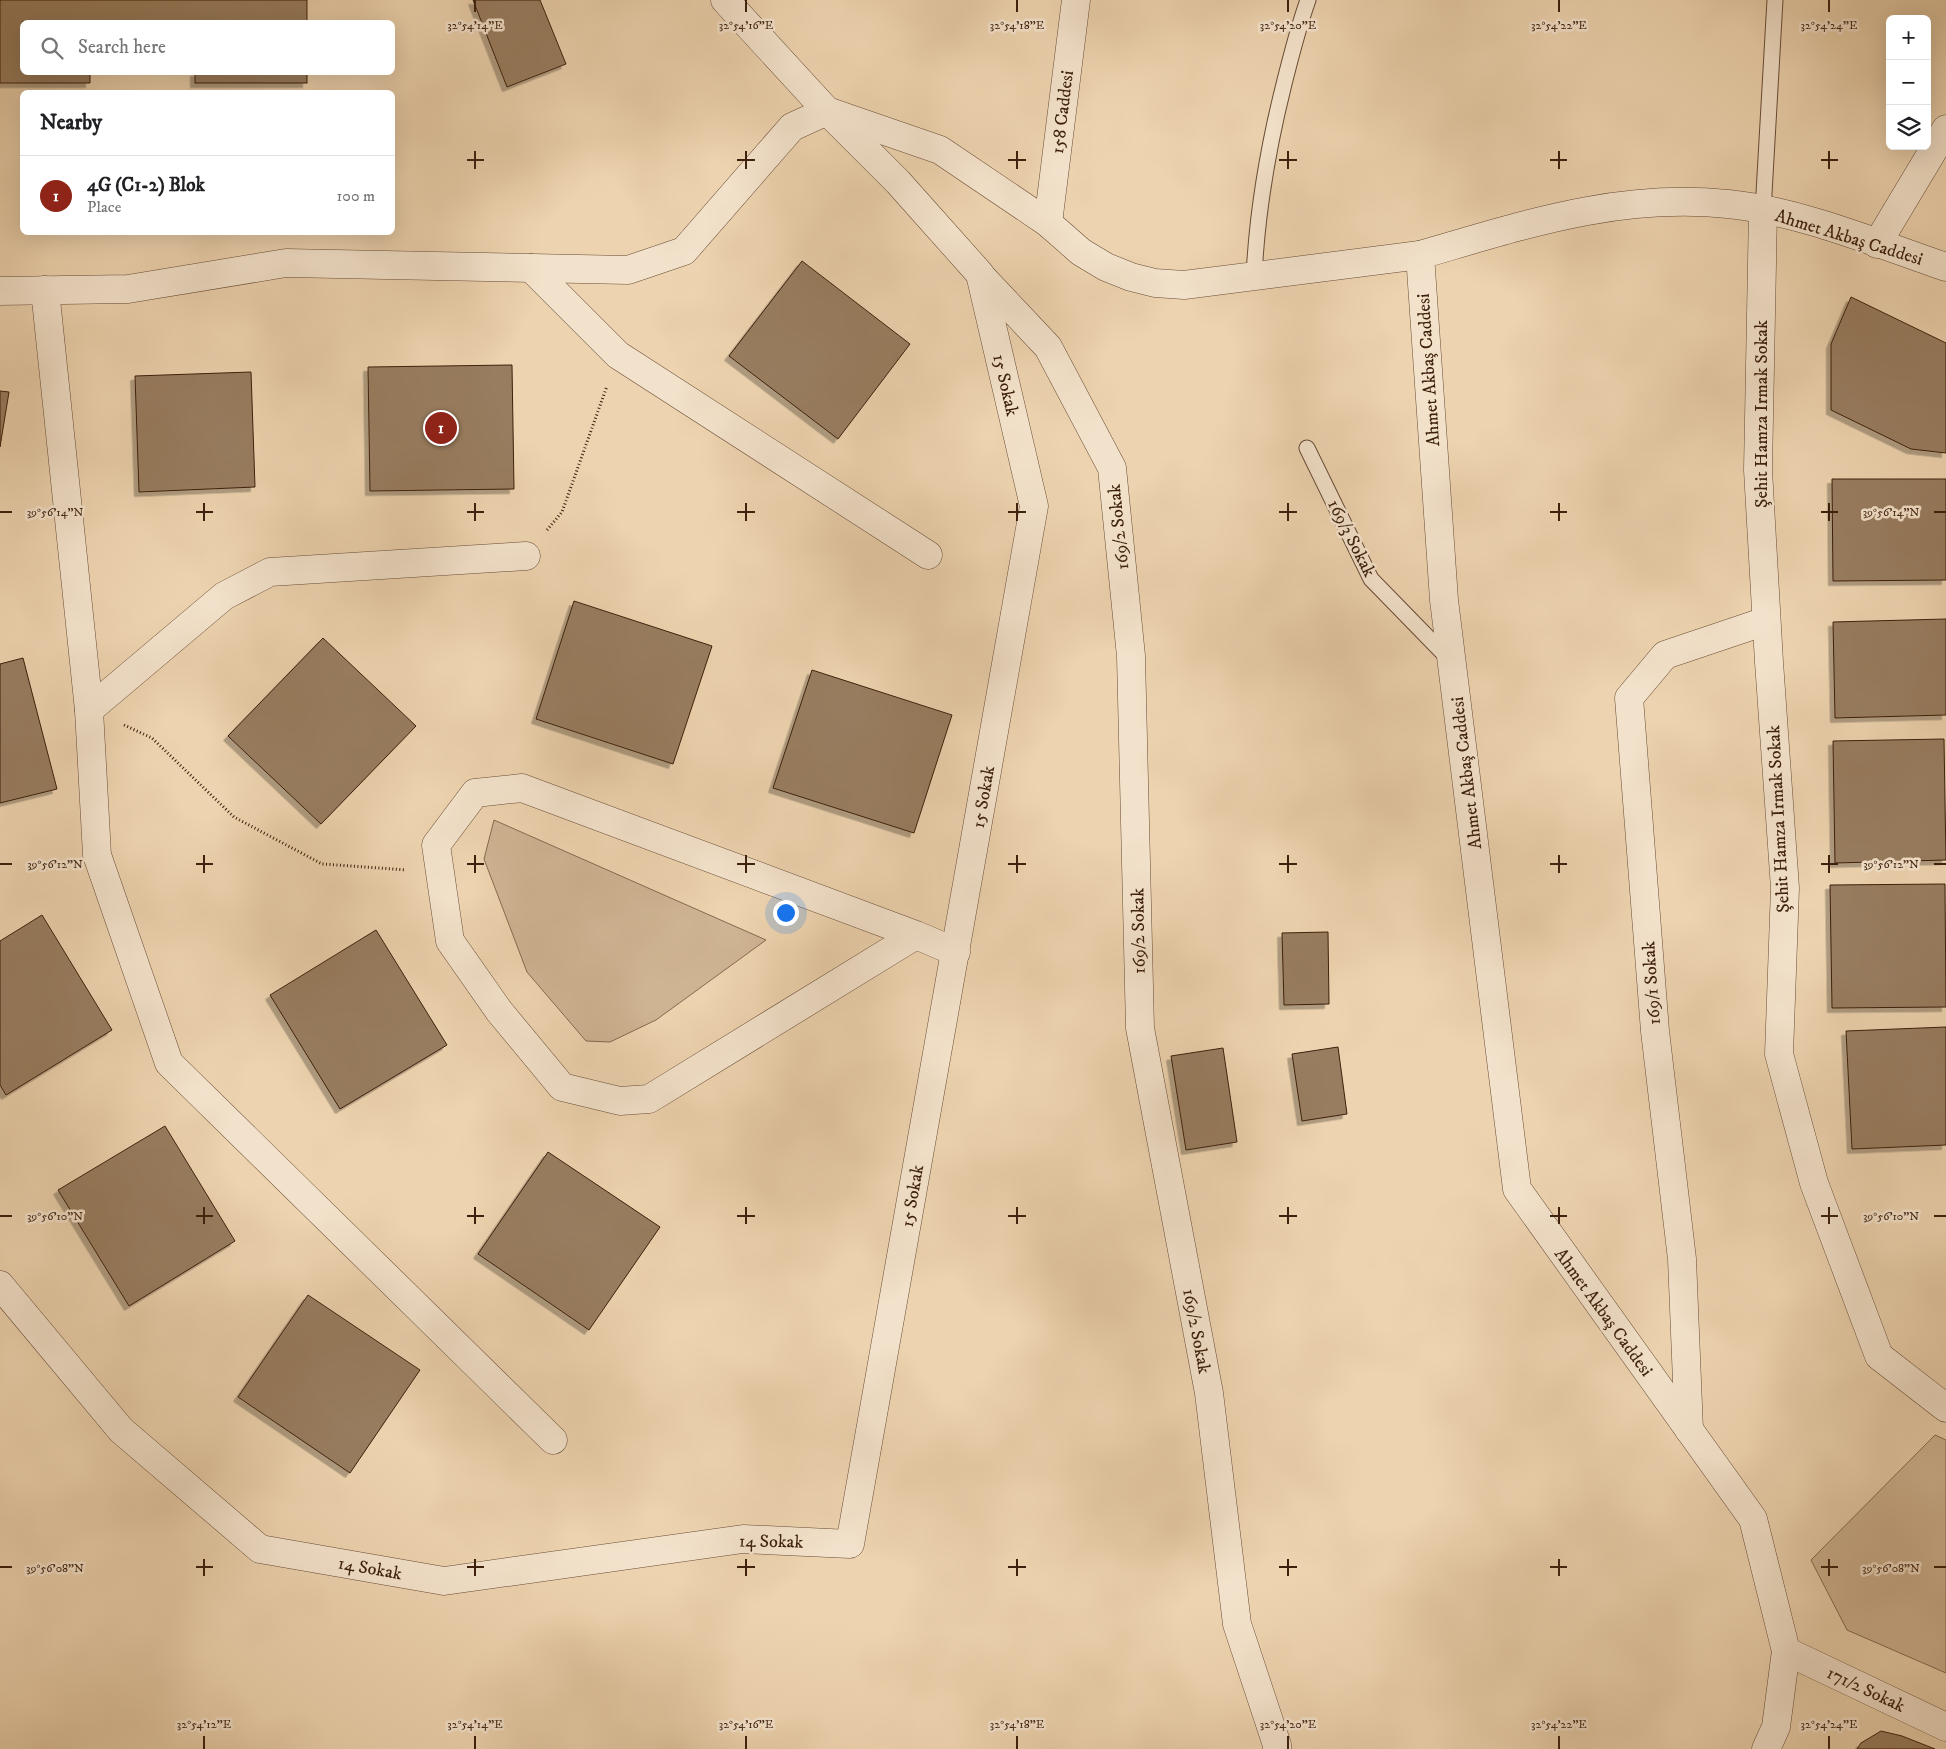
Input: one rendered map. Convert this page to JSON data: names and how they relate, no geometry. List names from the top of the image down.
{
  "streets": {
    "street": [
      "158 Caddesi",
      "Ahmet Akbaş Caddesi",
      "15 Sokak",
      "Şehit Hamza Irmak Sokak",
      "169/2 Sokak",
      "169/1 Sokak",
      "14 Sokak",
      "171/2 Sokak"
    ],
    "lane": ["169/3 Sokak"]
  },
  "crossings": [
    ["Ahmet Akbaş Caddesi", "Şehit Hamza Irmak Sokak"],
    ["Ahmet Akbaş Caddesi", "169/3 Sokak"],
    ["Ahmet Akbaş Caddesi", "169/1 Sokak"],
    ["Ahmet Akbaş Caddesi", "171/2 Sokak"],
    ["15 Sokak", "169/2 Sokak"],
    ["15 Sokak", "14 Sokak"],
    ["Şehit Hamza Irmak Sokak", "169/1 Sokak"]
  ],
  "page": {
    "map_buttons": ["+", "−"],
    "search": "Search here",
    "heading": "Nearby",
    "list": [
      {
        "mark": "1",
        "name": "4G (C1-2) Blok",
        "note": "Place",
        "value": "100 m"
      }
    ],
    "pins": "1"
  },
  "coordinates": [
    "32°54'14\"E",
    "32°54'16\"E",
    "32°54'18\"E",
    "32°54'20\"E",
    "32°54'22\"E",
    "32°54'24\"E",
    "39°56'14\"N",
    "39°56'12\"N",
    "39°56'10\"N",
    "39°56'08\"N",
    "32°54'12\"E"
  ]
}
